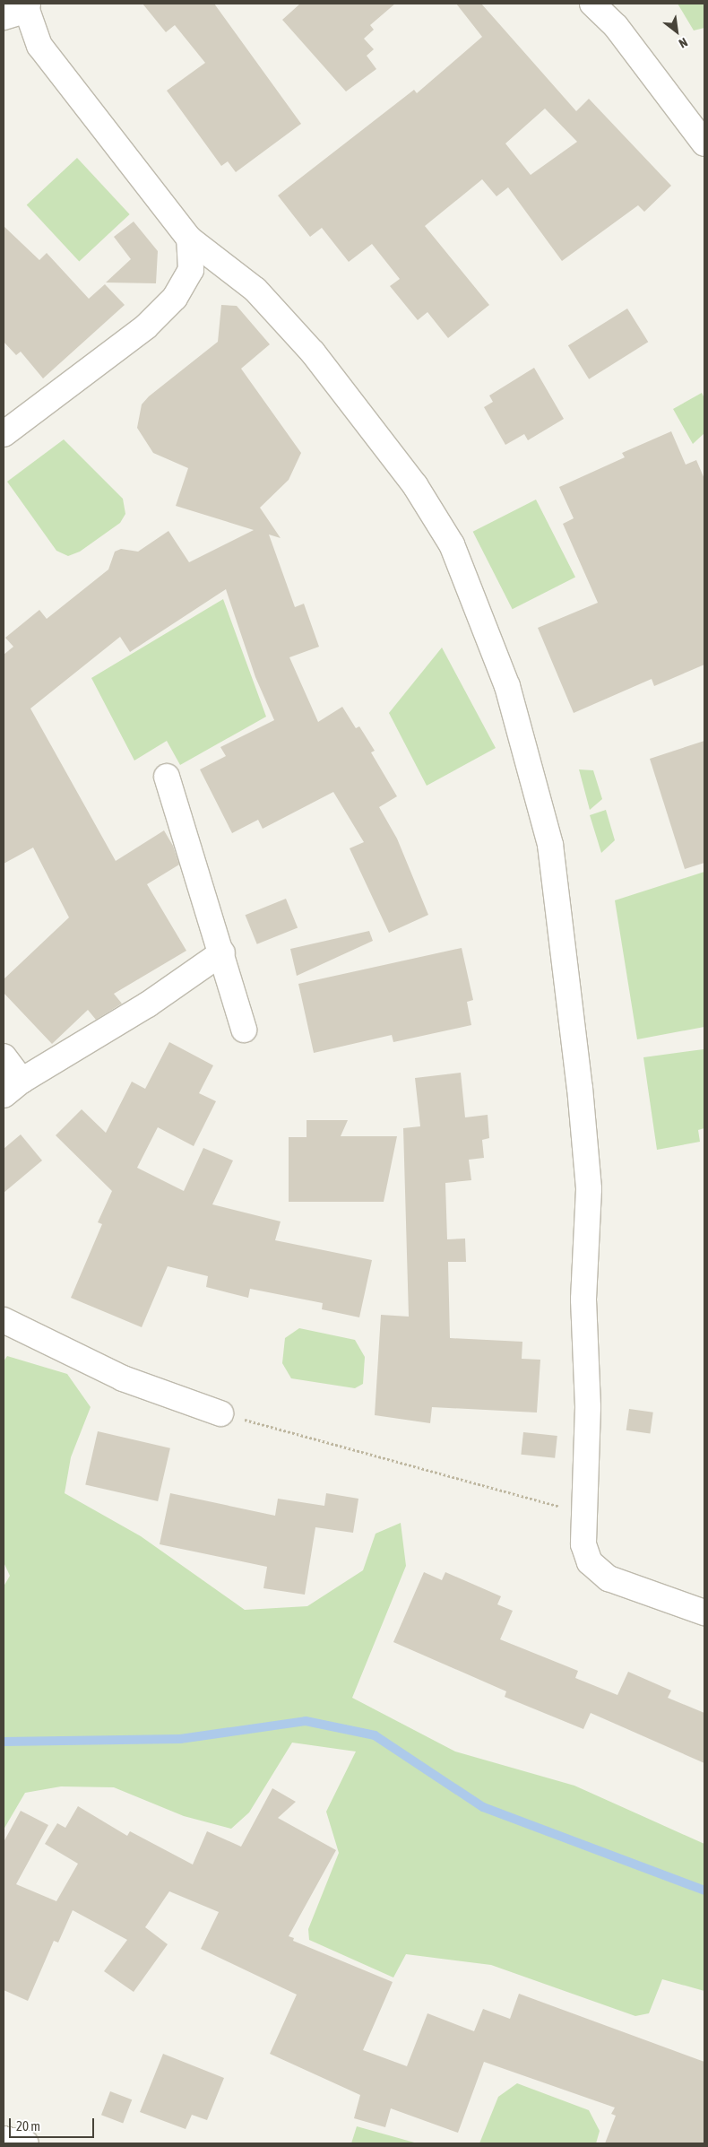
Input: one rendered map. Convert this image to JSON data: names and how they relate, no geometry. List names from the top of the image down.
{
  "scale_bar": "20 m",
  "north": "bottom right"
}
